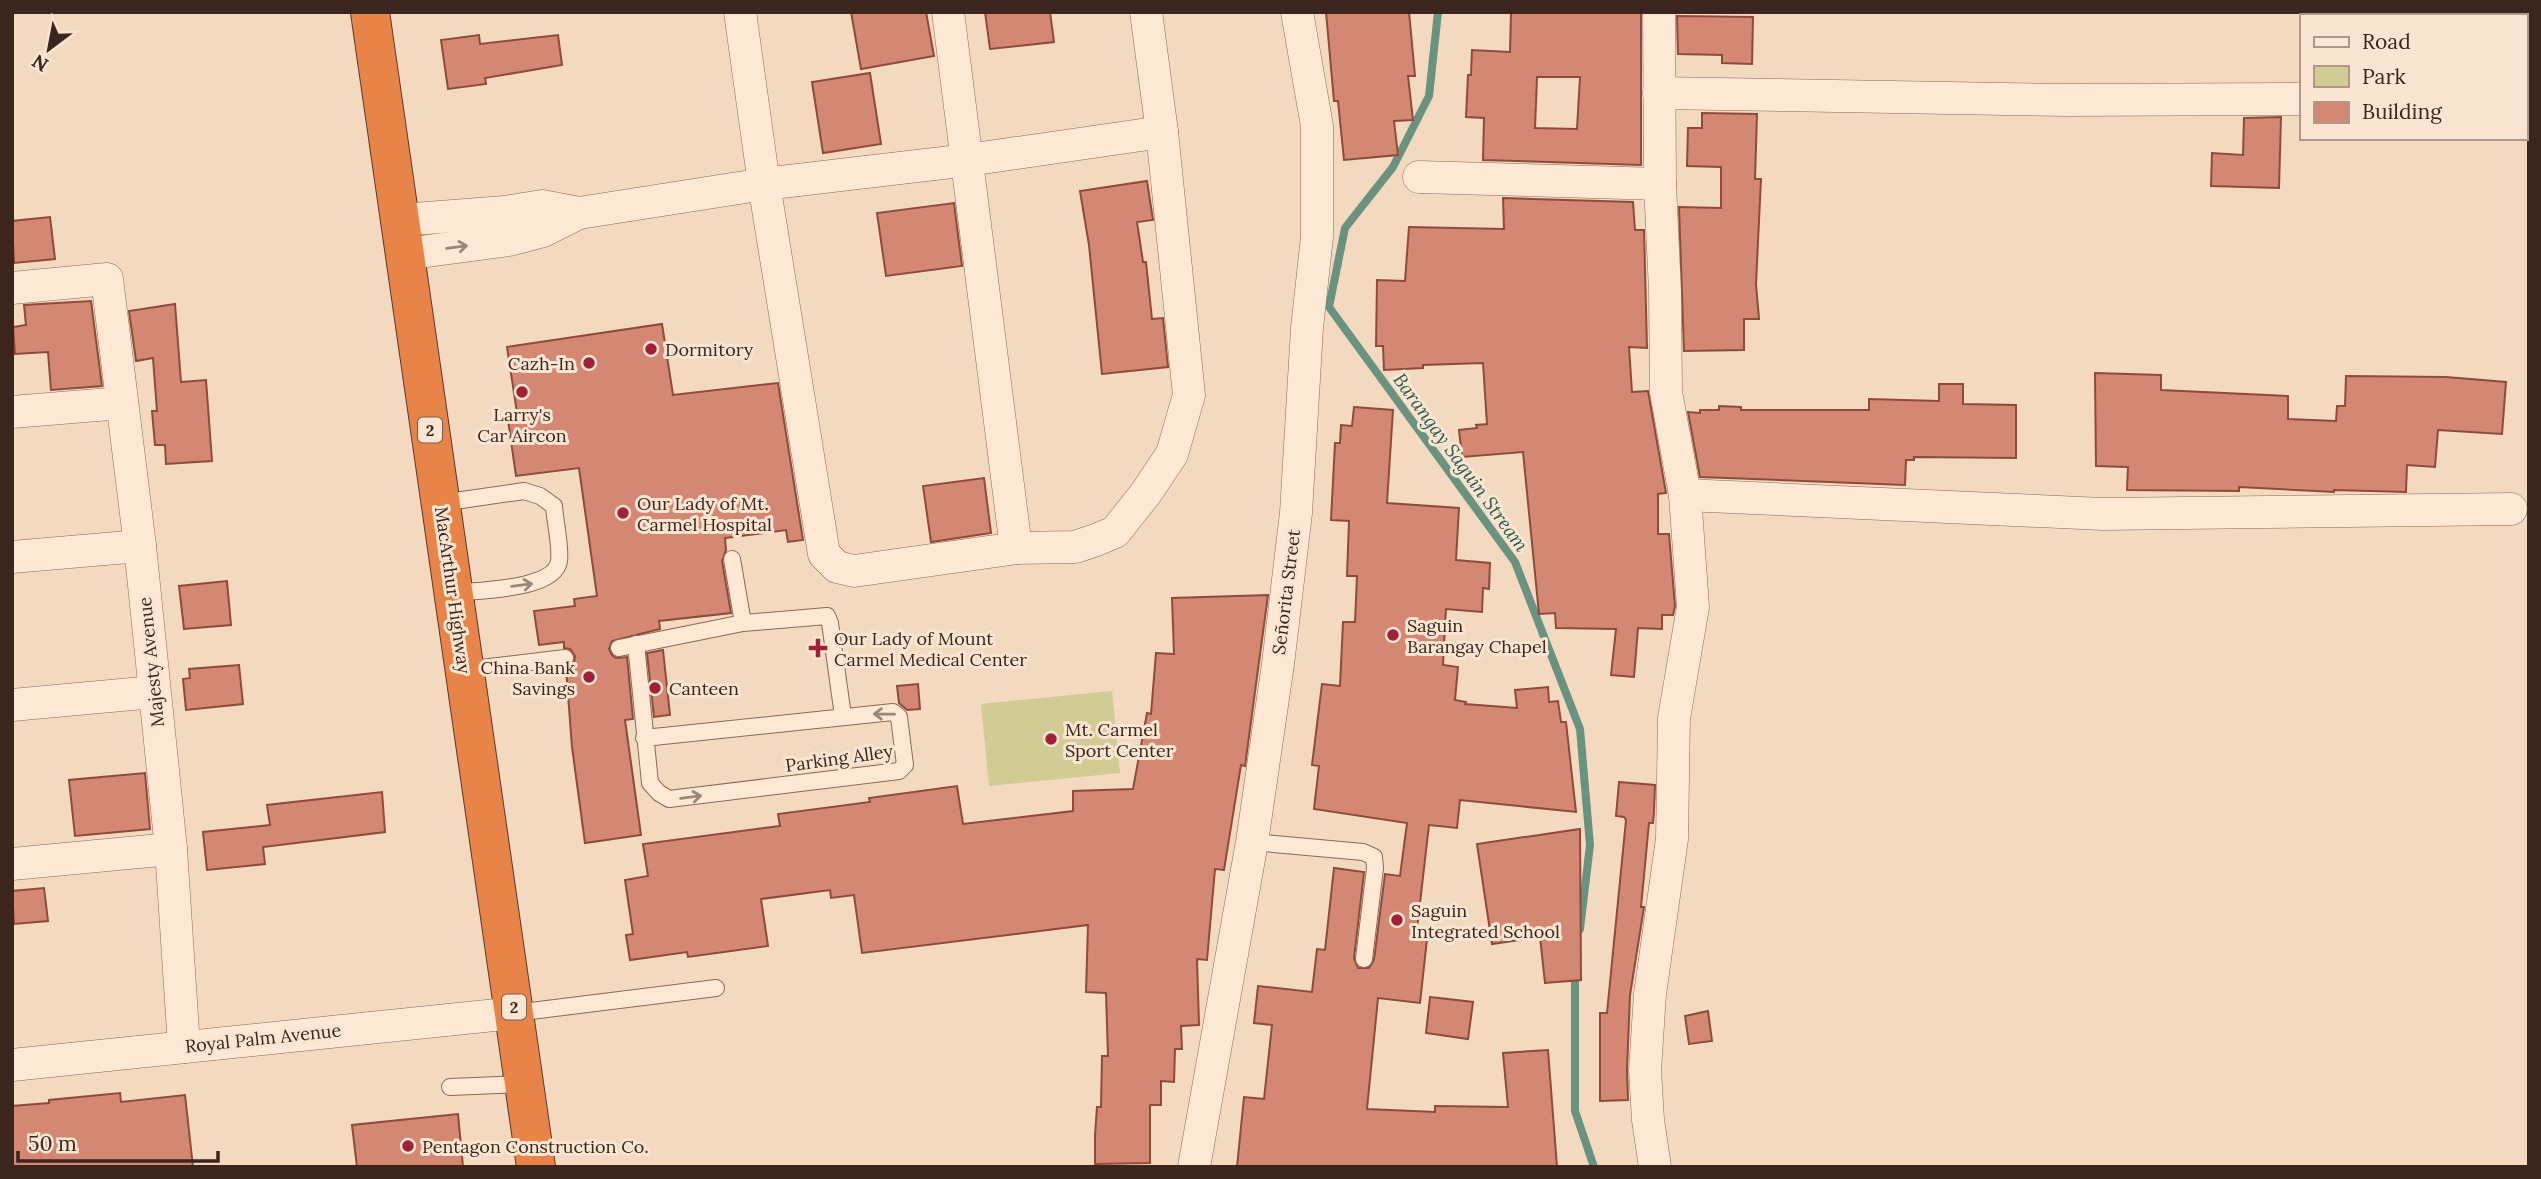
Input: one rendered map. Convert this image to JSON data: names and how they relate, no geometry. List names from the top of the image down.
{
  "streets": {
    "highway": ["2", "MacArthur Highway"],
    "street": ["Señorita Street", "Majesty Avenue", "Royal Palm Avenue"],
    "lane": ["Parking Alley"]
  },
  "crossings": [
    ["MacArthur Highway", "Royal Palm Avenue"],
    ["Majesty Avenue", "Royal Palm Avenue"]
  ],
  "water": ["Barangay Saguin Stream"],
  "places": {
    "other": [
      "Dormitory",
      "Cazh-In",
      "Larry's Car Aircon",
      "Our Lady of Mt. Carmel Hospital",
      "Saguin Barangay Chapel",
      "China Bank Savings",
      "Canteen",
      "Mt. Carmel Sport Center",
      "Saguin Integrated School",
      "Pentagon Construction Co."
    ],
    "health": ["Our Lady of Mount Carmel Medical Center"]
  },
  "legend": ["Road", "Park", "Building"],
  "scale_bar": "50 m",
  "north": "bottom left"
}
